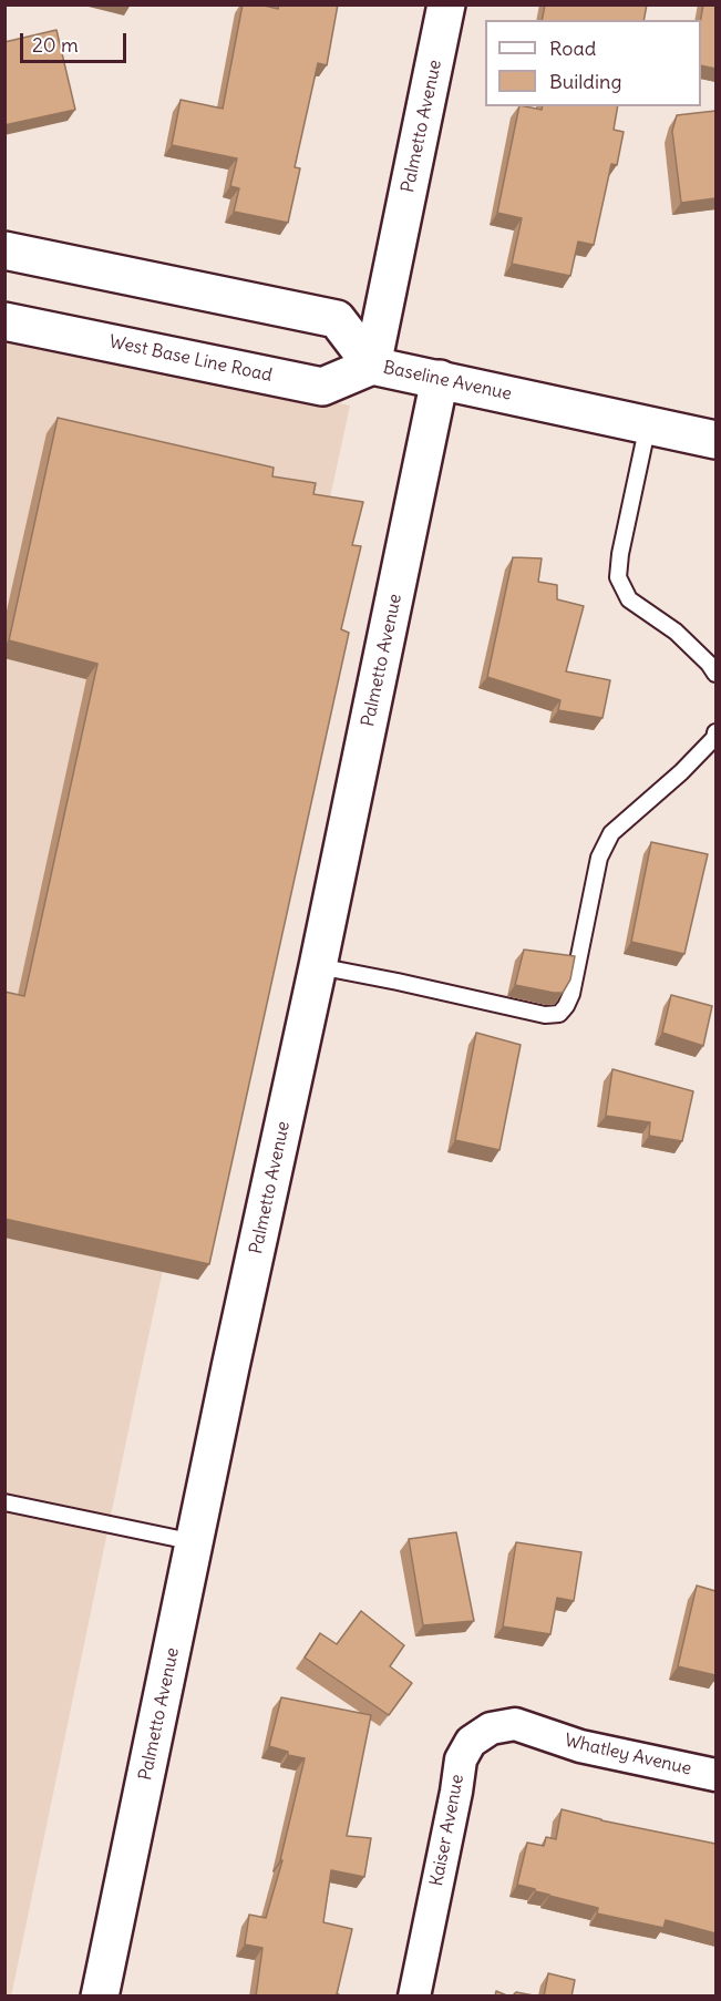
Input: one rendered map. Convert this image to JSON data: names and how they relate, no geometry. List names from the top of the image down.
{
  "streets": {
    "street": [
      "Palmetto Avenue",
      "West Base Line Road",
      "Baseline Avenue",
      "Whatley Avenue",
      "Kaiser Avenue"
    ]
  },
  "crossings": [
    ["Palmetto Avenue", "West Base Line Road"],
    ["Palmetto Avenue", "Baseline Avenue"],
    ["West Base Line Road", "Baseline Avenue"],
    ["Whatley Avenue", "Kaiser Avenue"]
  ],
  "legend": ["Road", "Building"],
  "scale_bar": "20 m"
}
